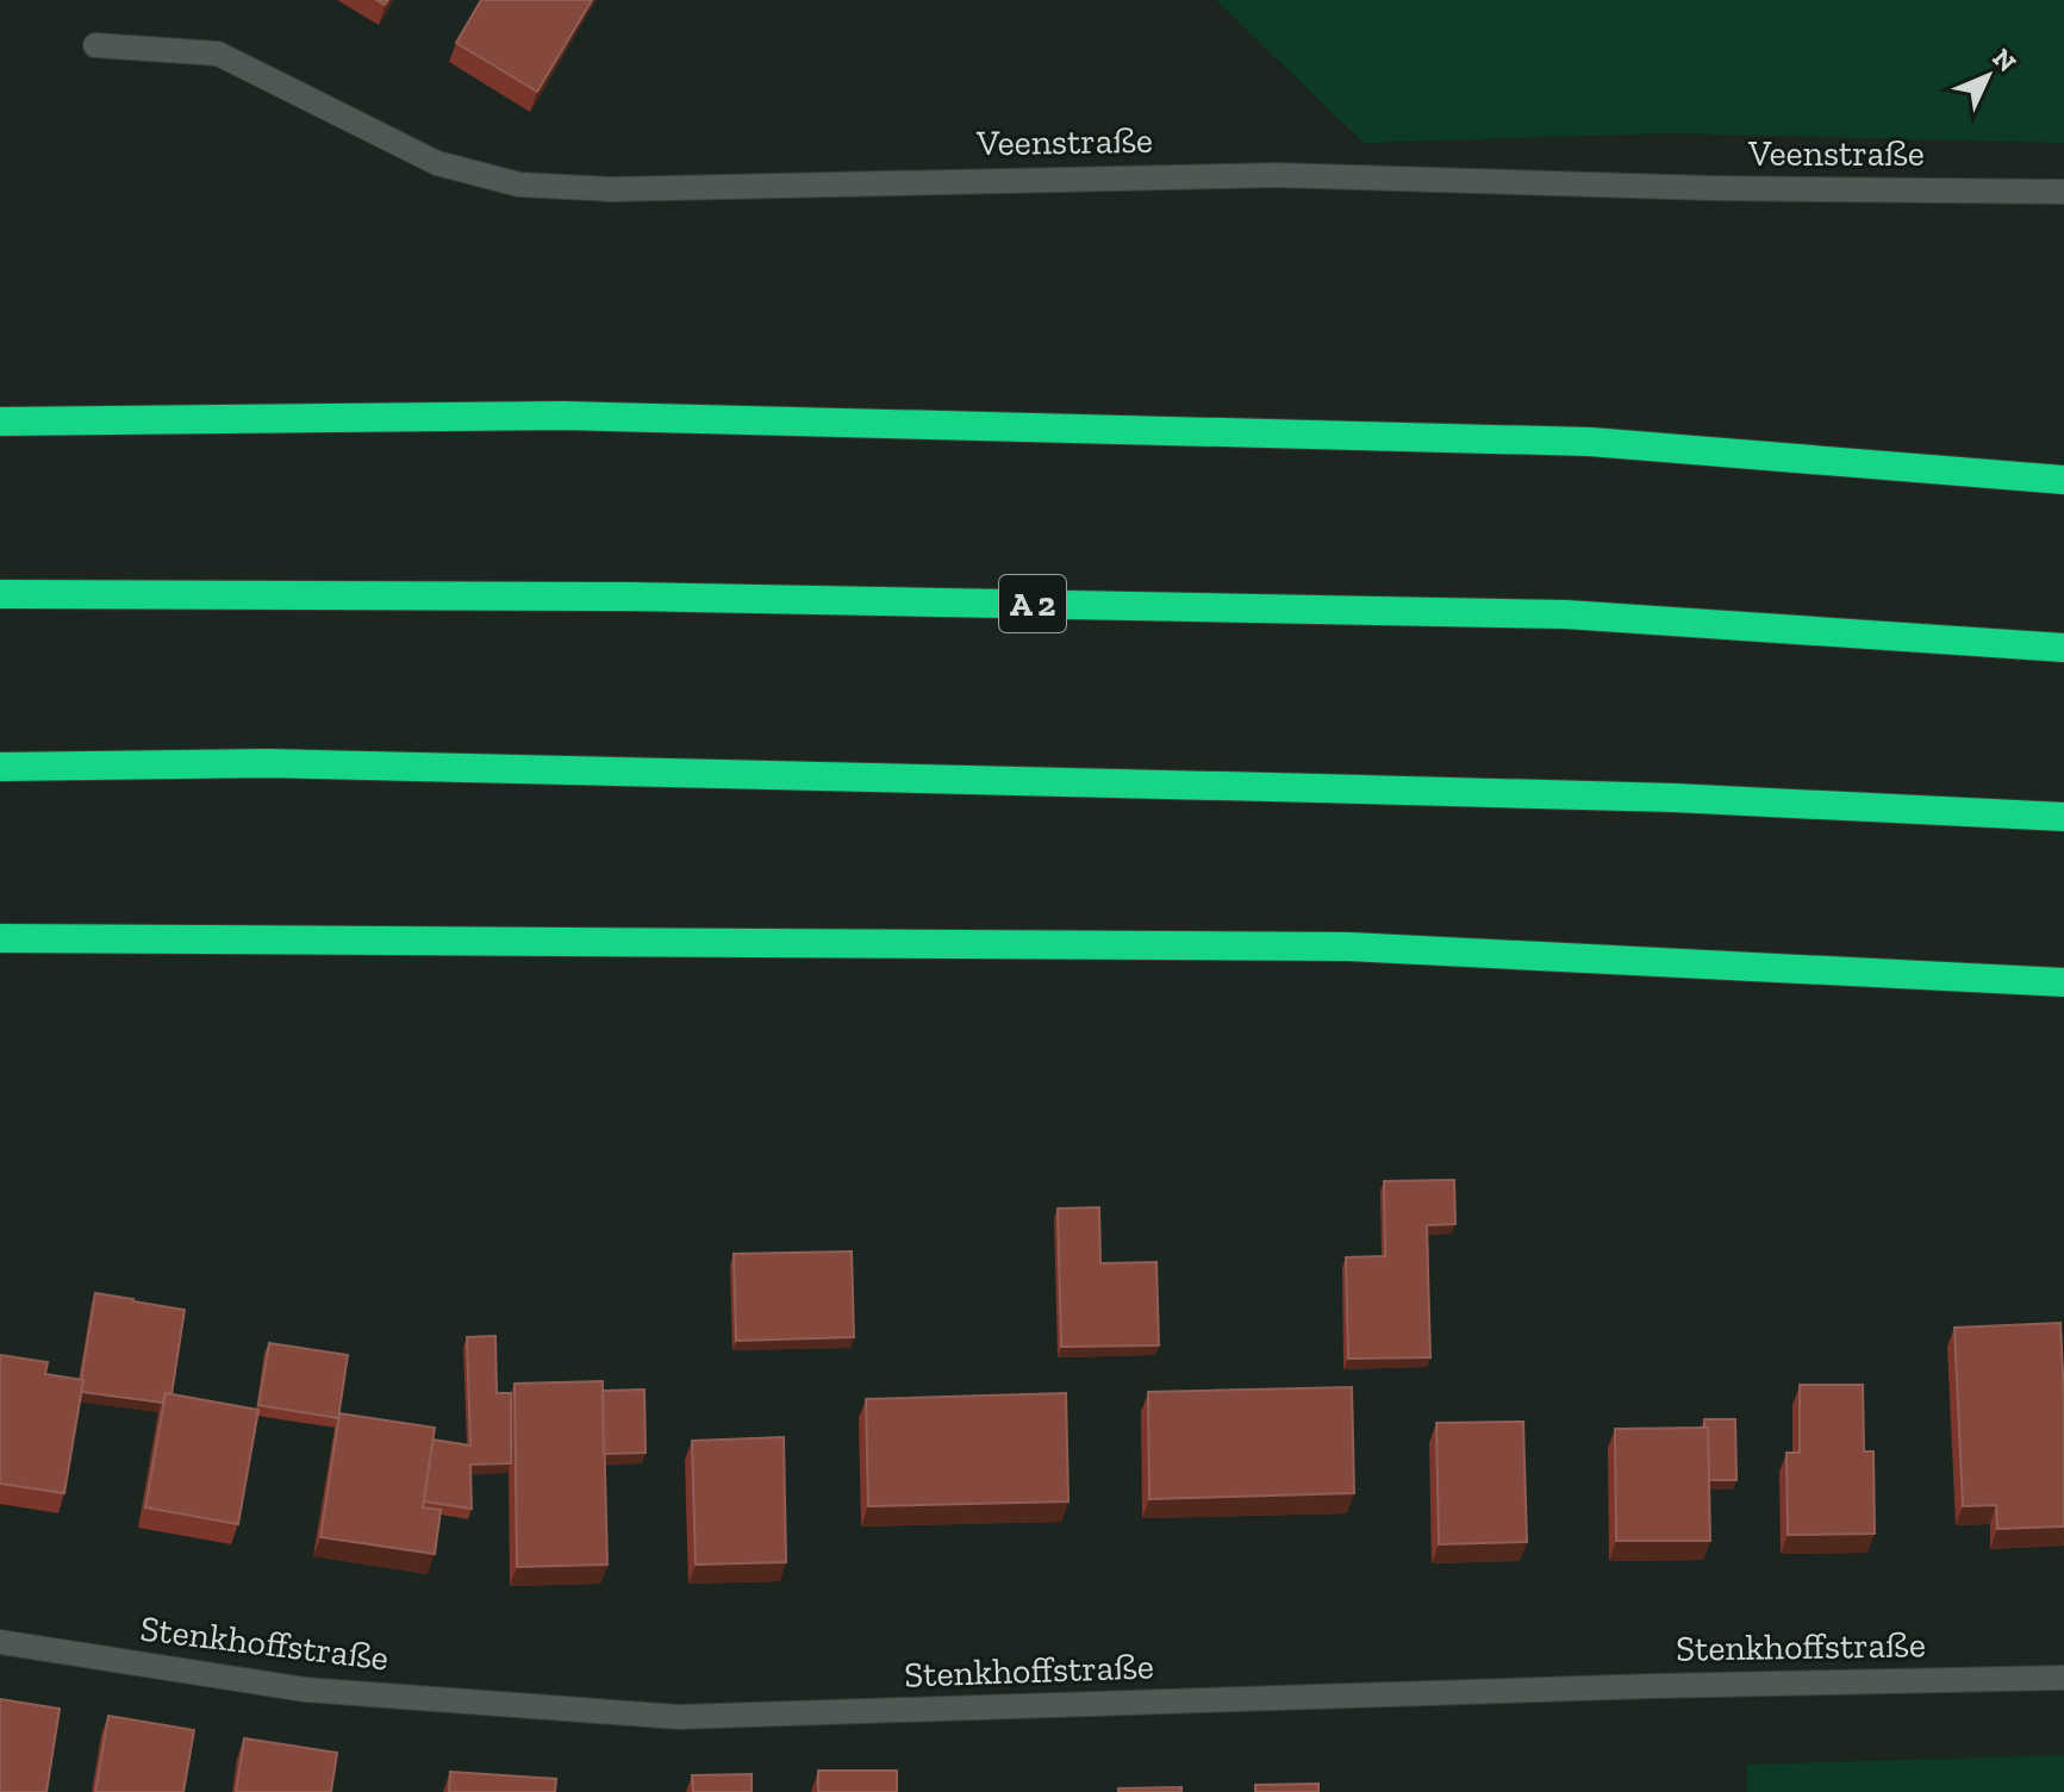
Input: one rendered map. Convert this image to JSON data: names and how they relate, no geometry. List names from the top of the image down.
{
  "streets": {
    "highway": ["A 2"],
    "street": ["Veenstraße", "Stenkhoffstraße"]
  },
  "north": "top right"
}
